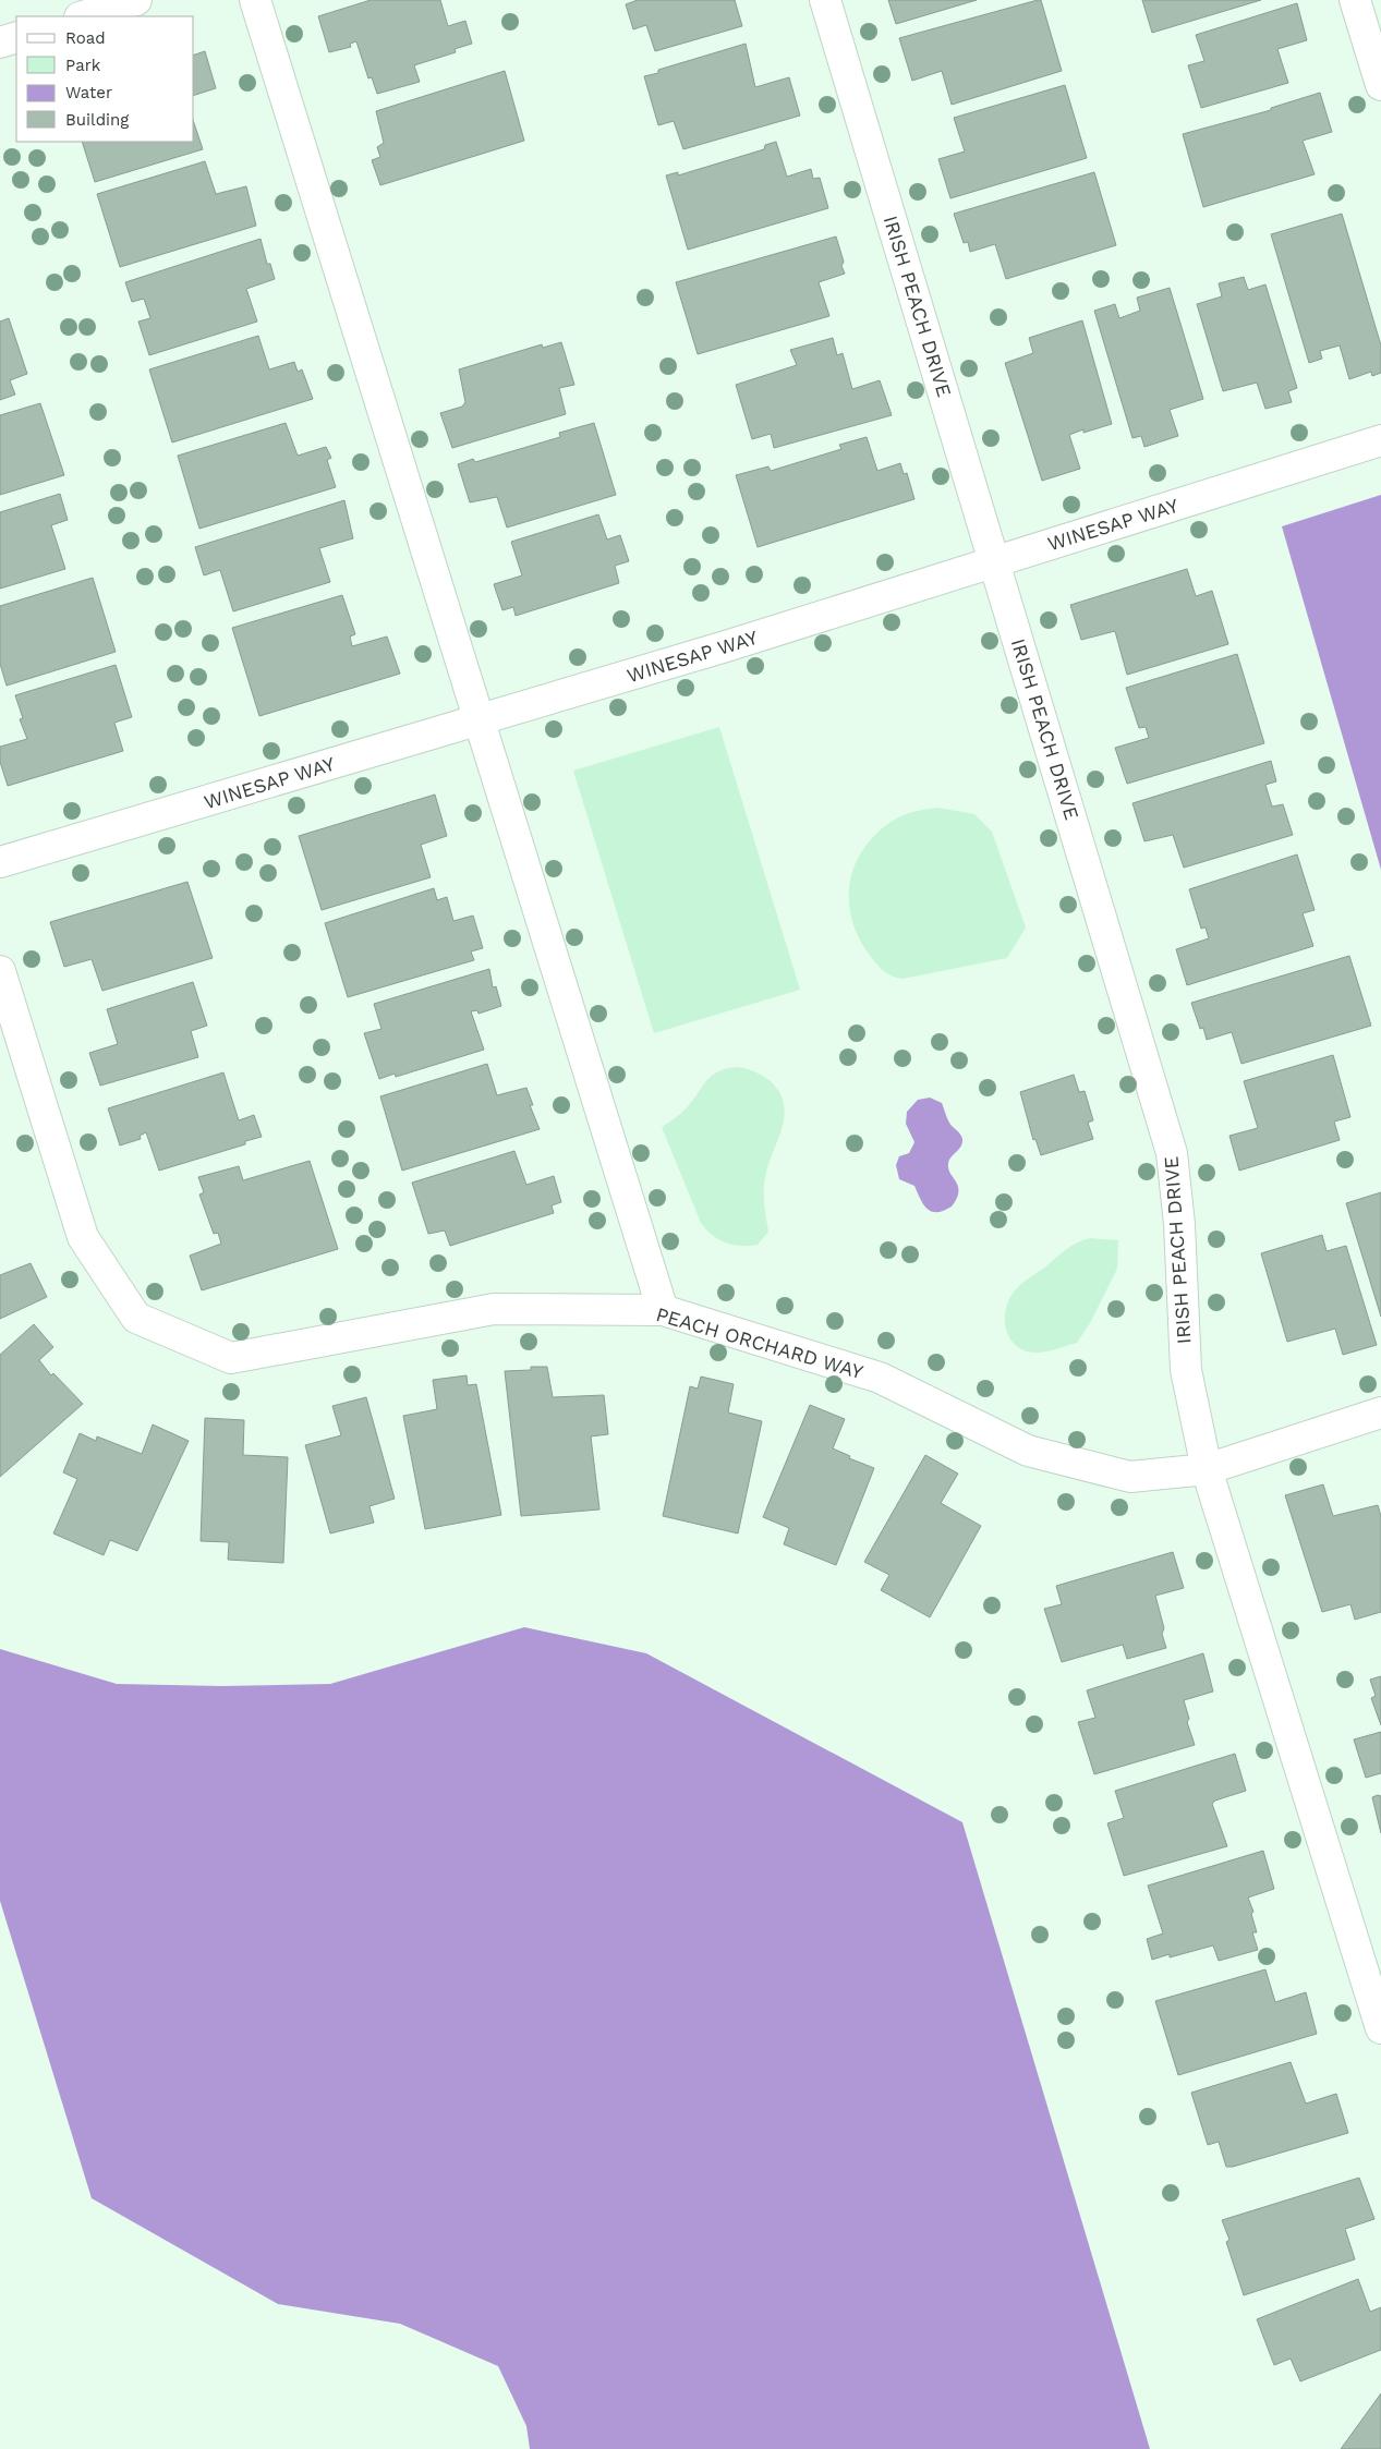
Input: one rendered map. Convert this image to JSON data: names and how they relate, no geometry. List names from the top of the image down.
{
  "streets": {
    "street": ["IRISH PEACH DRIVE", "WINESAP WAY", "PEACH ORCHARD WAY"]
  },
  "crossings": [
    ["IRISH PEACH DRIVE", "WINESAP WAY"],
    ["IRISH PEACH DRIVE", "PEACH ORCHARD WAY"]
  ],
  "legend": [
    "Road",
    "Park",
    "Water",
    "Building"
  ]
}
